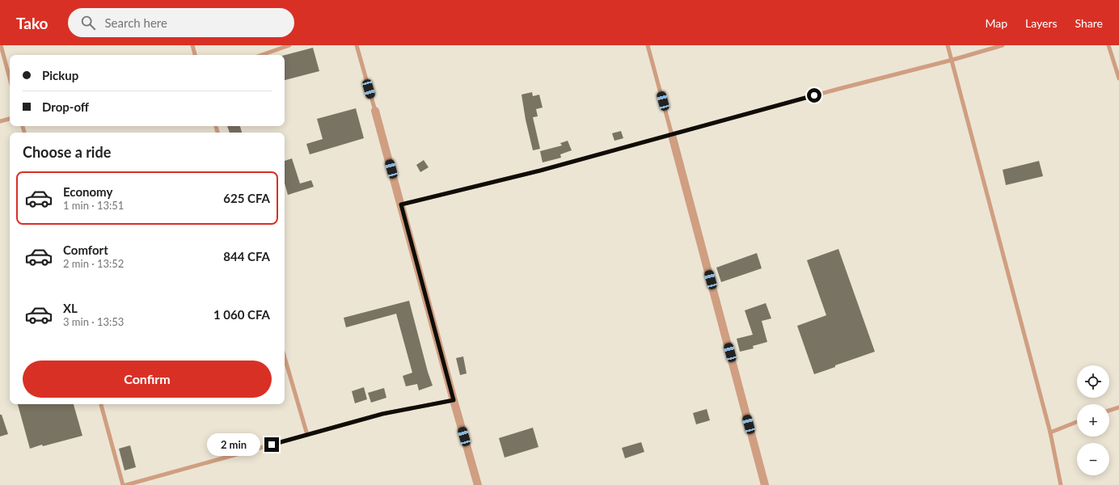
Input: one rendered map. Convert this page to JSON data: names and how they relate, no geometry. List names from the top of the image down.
{
  "page": {
    "header": "Tako",
    "search": "Search here",
    "nav": ["Map", "Layers", "Share"],
    "banner": ["Pickup", "Drop-off"],
    "heading": "Choose a ride",
    "list": [
      {
        "name": "Economy",
        "note": "1 min · 13:51",
        "value": "625 CFA"
      },
      {
        "name": "Comfort",
        "note": "2 min · 13:52",
        "value": "844 CFA"
      },
      {
        "name": "XL",
        "note": "3 min · 13:53",
        "value": "1 060 CFA"
      }
    ],
    "buttons": "Confirm",
    "map_buttons": ["+", "−"],
    "bubble": "2 min"
  }
}
